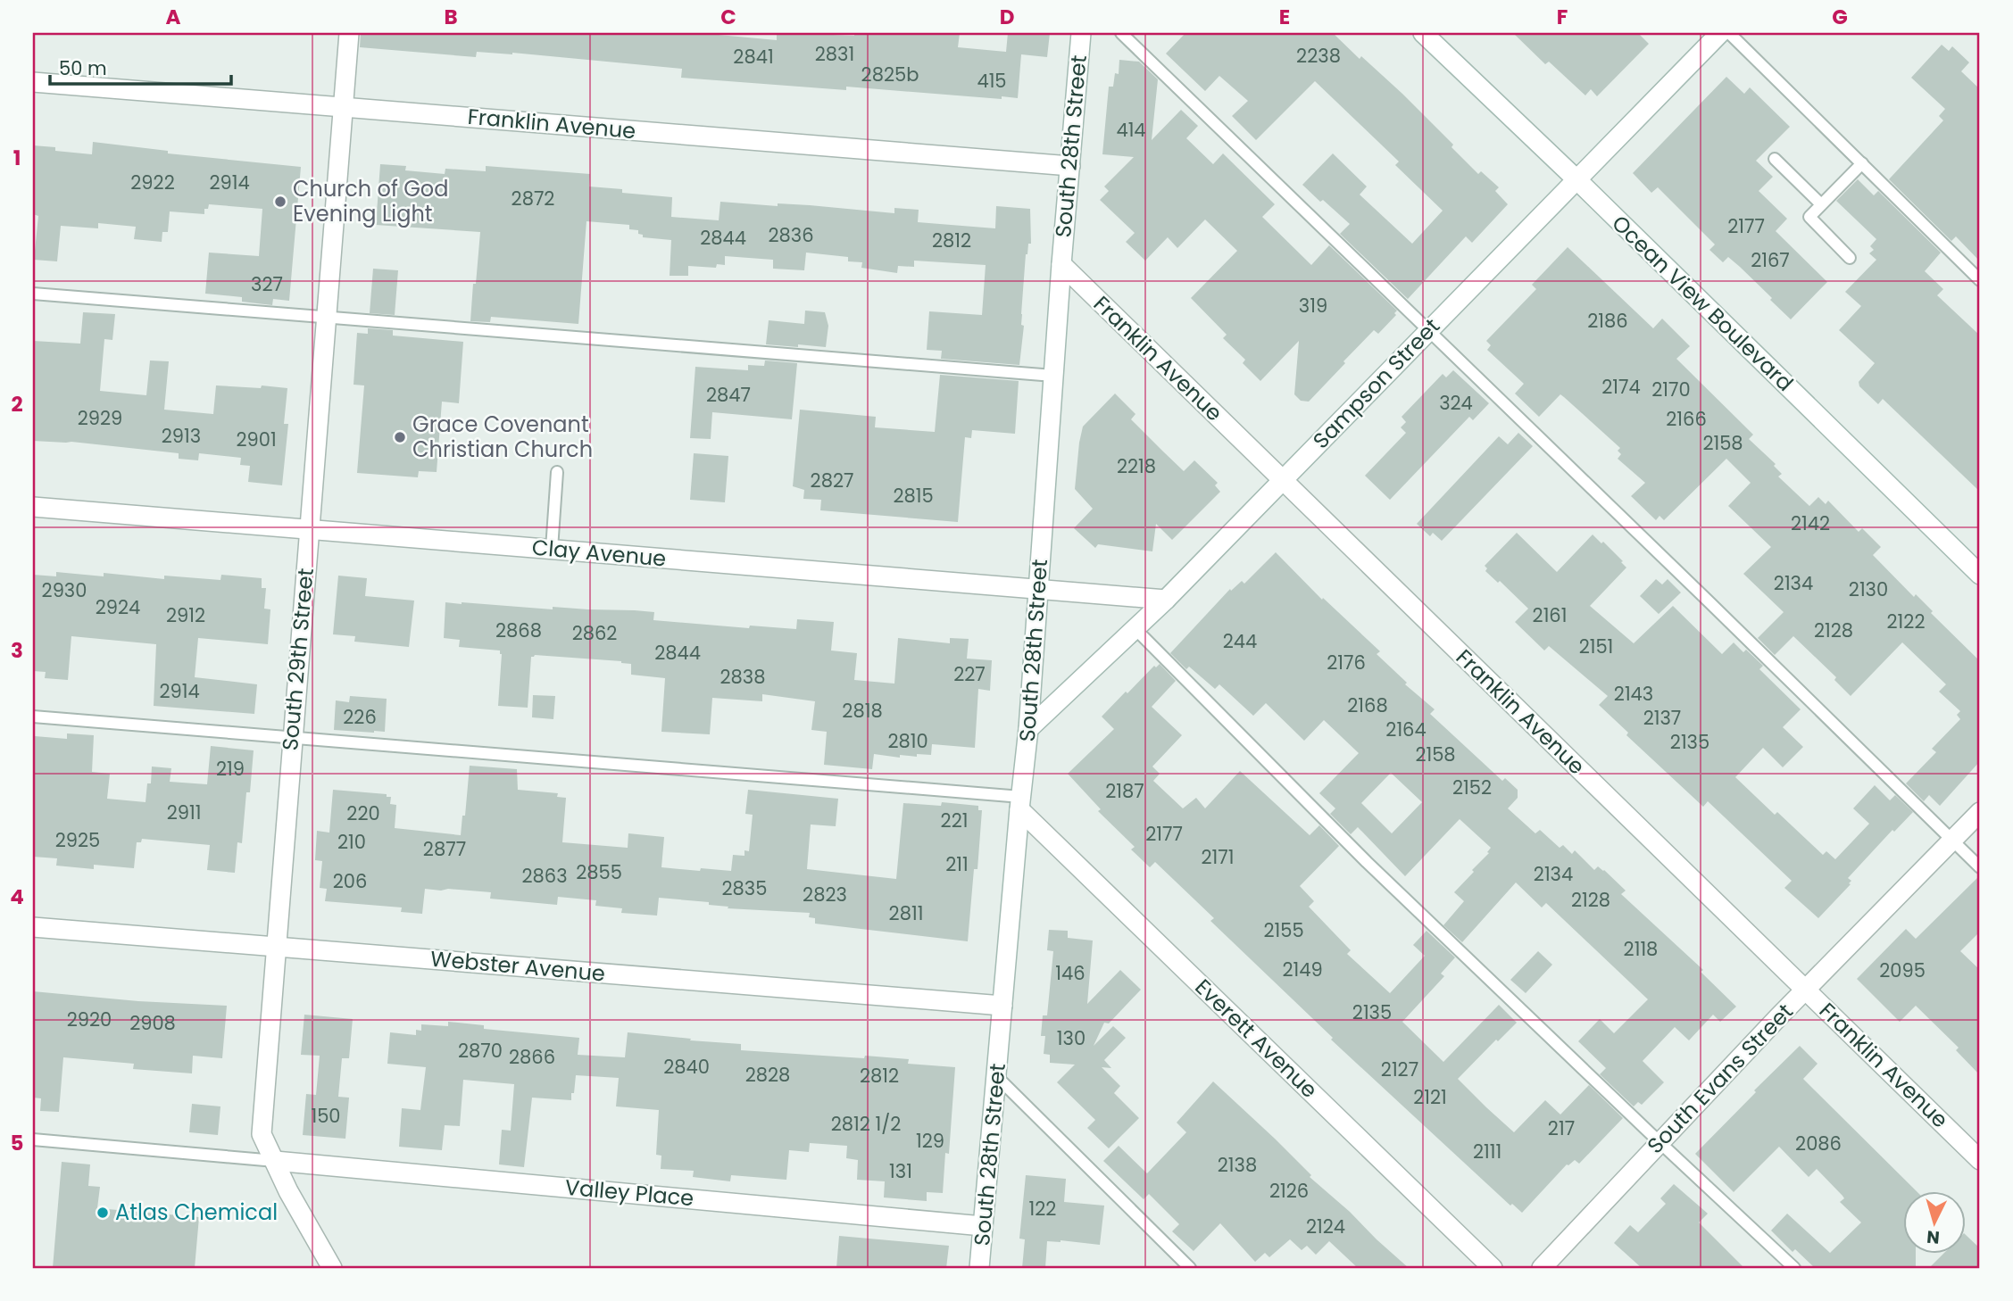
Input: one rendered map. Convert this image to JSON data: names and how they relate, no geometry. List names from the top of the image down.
{
  "streets": {
    "street": [
      "Franklin Avenue",
      "South 28th Street",
      "Ocean View Boulevard",
      "Sampson Street",
      "Clay Avenue",
      "South 29th Street",
      "Webster Avenue",
      "Everett Avenue",
      "South Evans Street",
      "Valley Place"
    ]
  },
  "crossings": [
    ["Franklin Avenue", "South 28th Street"],
    ["Franklin Avenue", "Sampson Street"],
    ["Franklin Avenue", "South 29th Street"],
    ["Franklin Avenue", "South Evans Street"],
    ["South 28th Street", "Sampson Street"],
    ["South 28th Street", "Clay Avenue"],
    ["South 28th Street", "Webster Avenue"],
    ["South 28th Street", "Everett Avenue"],
    ["South 28th Street", "Valley Place"],
    ["Ocean View Boulevard", "Sampson Street"],
    ["Sampson Street", "Clay Avenue"],
    ["Clay Avenue", "South 29th Street"],
    ["South 29th Street", "Webster Avenue"],
    ["South 29th Street", "Valley Place"]
  ],
  "places": ["Church of God Evening Light", "Grace Covenant Christian Church", "Atlas Chemical"],
  "house_numbers": [
    "2831",
    "2238",
    "2841",
    "2825b",
    "415",
    "414",
    "2922",
    "2914",
    "2872",
    "2177",
    "2836",
    "2844",
    "2812",
    "2167",
    "327",
    "319",
    "2186",
    "2174",
    "2170",
    "2847",
    "324",
    "2929",
    "2166",
    "2913",
    "2901",
    "2158",
    "2218",
    "2827",
    "2815",
    "2142",
    "2134",
    "2130",
    "2930",
    "2924",
    "2912",
    "2161",
    "2122",
    "2868",
    "2128",
    "2862",
    "244",
    "2151",
    "2844",
    "2176",
    "227",
    "2838",
    "2914",
    "2143",
    "2168",
    "2818",
    "226",
    "2137",
    "2164",
    "2810",
    "2135",
    "2158",
    "219",
    "2152",
    "2187",
    "2911",
    "220",
    "221",
    "2177",
    "2925",
    "210",
    "2877",
    "2171",
    "211",
    "2855",
    "2134",
    "2863",
    "206",
    "2835",
    "2823",
    "2128",
    "2811",
    "2155",
    "2118",
    "2149",
    "2095",
    "146",
    "2135",
    "2920",
    "2908",
    "130",
    "2870",
    "2866",
    "2840",
    "2127",
    "2828",
    "2812",
    "2121",
    "150",
    "2812 1/2",
    "217",
    "129",
    "2086",
    "2111",
    "2138",
    "131",
    "2126",
    "122",
    "2124"
  ],
  "scale_bar": "50 m",
  "north": "bottom",
  "grid": {
    "columns": [
      "A",
      "B",
      "C",
      "D",
      "E",
      "F",
      "G"
    ],
    "rows": [
      "1",
      "2",
      "3",
      "4",
      "5"
    ]
  }
}
